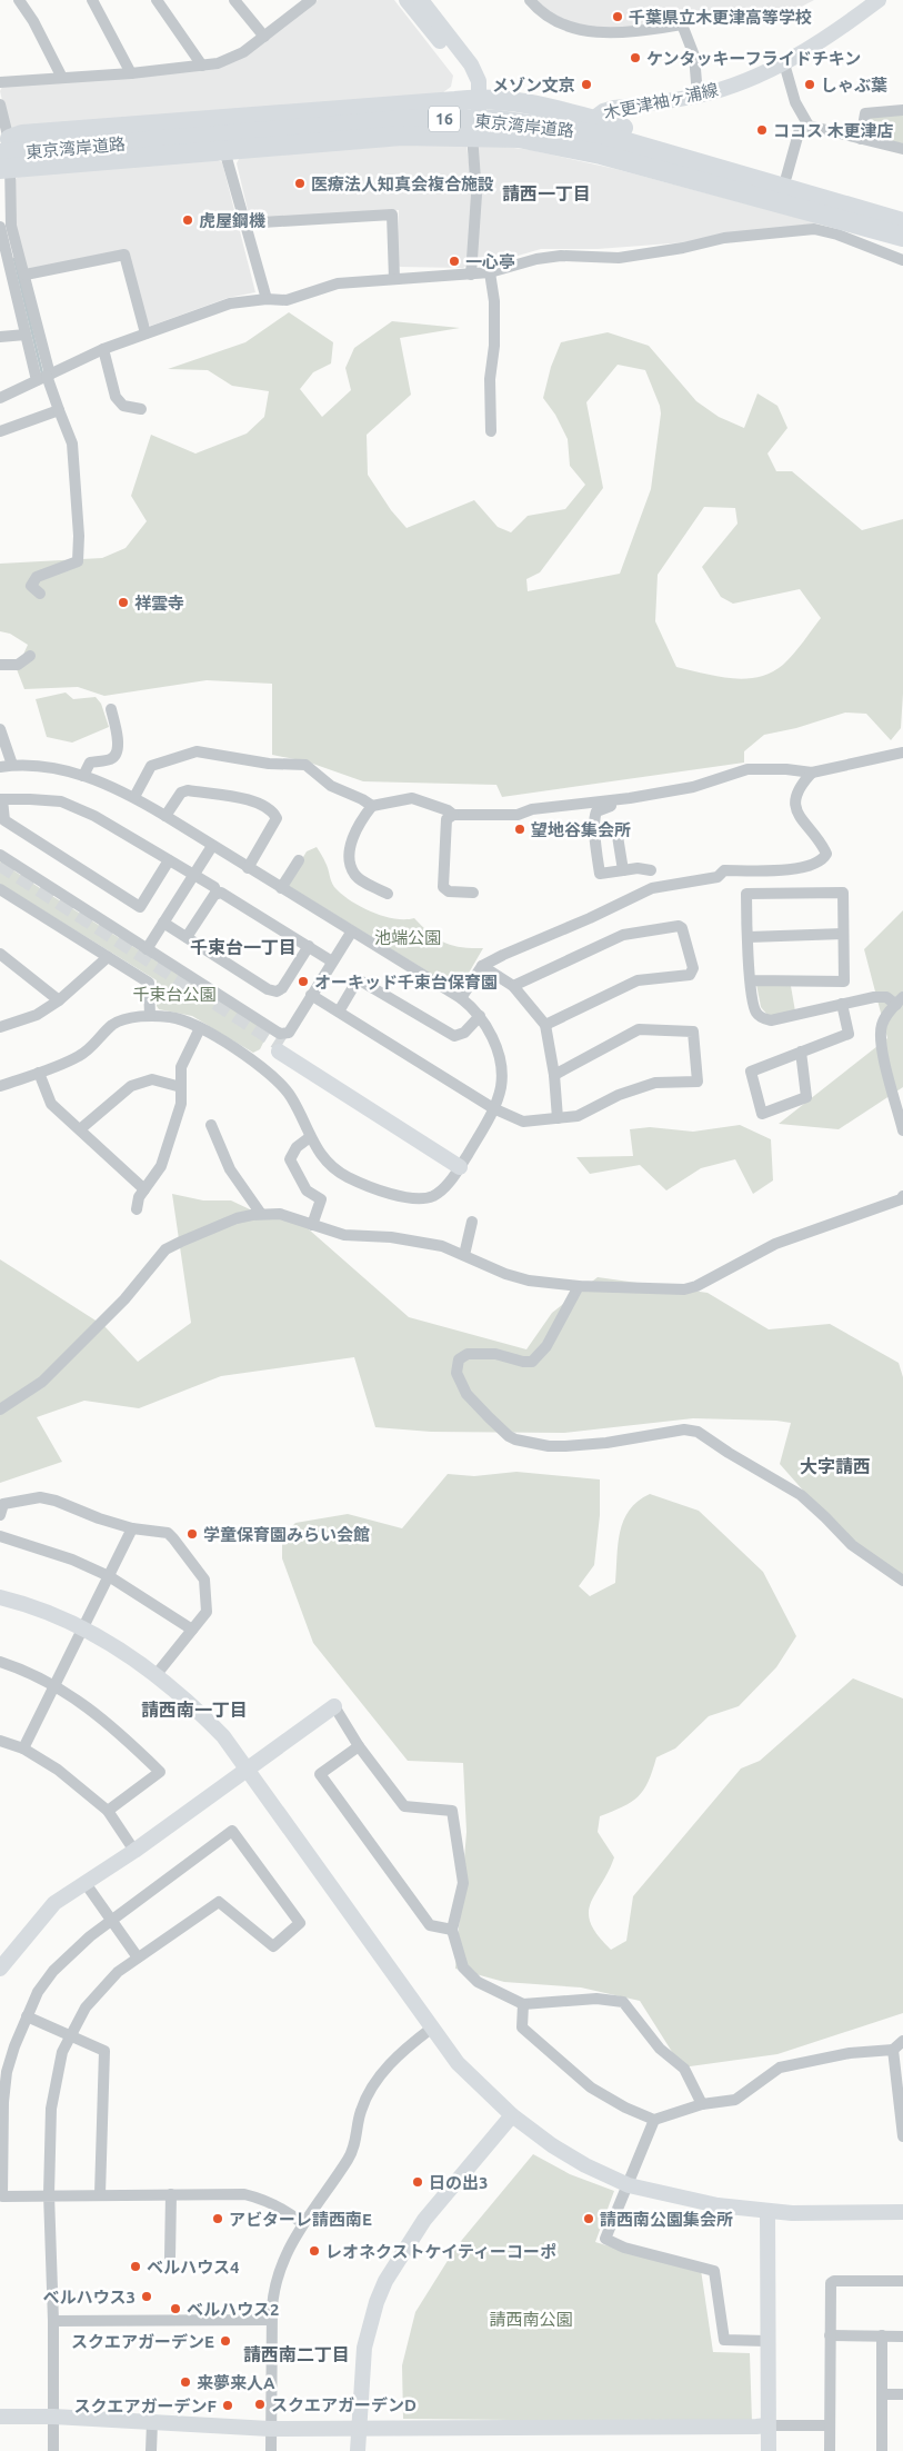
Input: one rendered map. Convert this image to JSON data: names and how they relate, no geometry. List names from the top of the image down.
{
  "streets": {
    "highway": ["16", "東京湾岸道路"],
    "street": ["木更津袖ヶ浦線"]
  },
  "crossings": [
    ["木更津袖ヶ浦線", "16"],
    ["木更津袖ヶ浦線", "東京湾岸道路"],
    ["16", "東京湾岸道路"]
  ],
  "districts": [
    "請西一丁目",
    "千束台一丁目",
    "大字請西",
    "請西南一丁目",
    "請西南二丁目"
  ],
  "parks": ["池端公園", "千束台公園", "請西南公園"],
  "places": [
    "千葉県立木更津高等学校",
    "ケンタッキーフライドチキン",
    "メゾン文京",
    "しゃぶ葉",
    "ココス 木更津店",
    "医療法人知真会複合施設",
    "虎屋鋼機",
    "一心亭",
    "祥雲寺",
    "望地谷集会所",
    "オーキッド千束台保育園",
    "学童保育園みらい会館",
    "日の出3",
    "アビターレ請西南E",
    "請西南公園集会所",
    "レオネクストケイティーコーポ",
    "ベルハウス4",
    "ベルハウス3",
    "ベルハウス2",
    "スクエアガーデンE",
    "来夢来人A",
    "スクエアガーデンD",
    "スクエアガーデンF"
  ]
}
